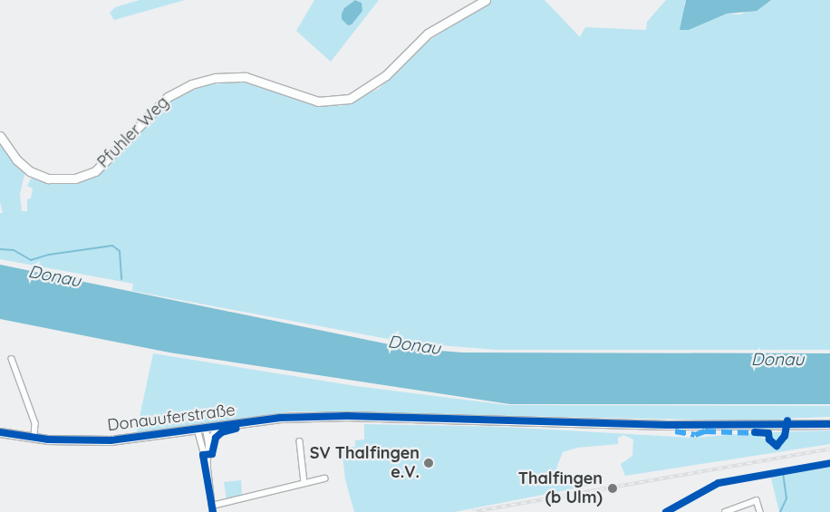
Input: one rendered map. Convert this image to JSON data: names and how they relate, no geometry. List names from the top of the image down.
{
  "streets": {
    "street": ["Pfuhler Weg", "Donauuferstraße"]
  },
  "water": ["Donau"],
  "places": ["SV Thalfingen e.V.", "Thalfingen (b Ulm)"]
}
